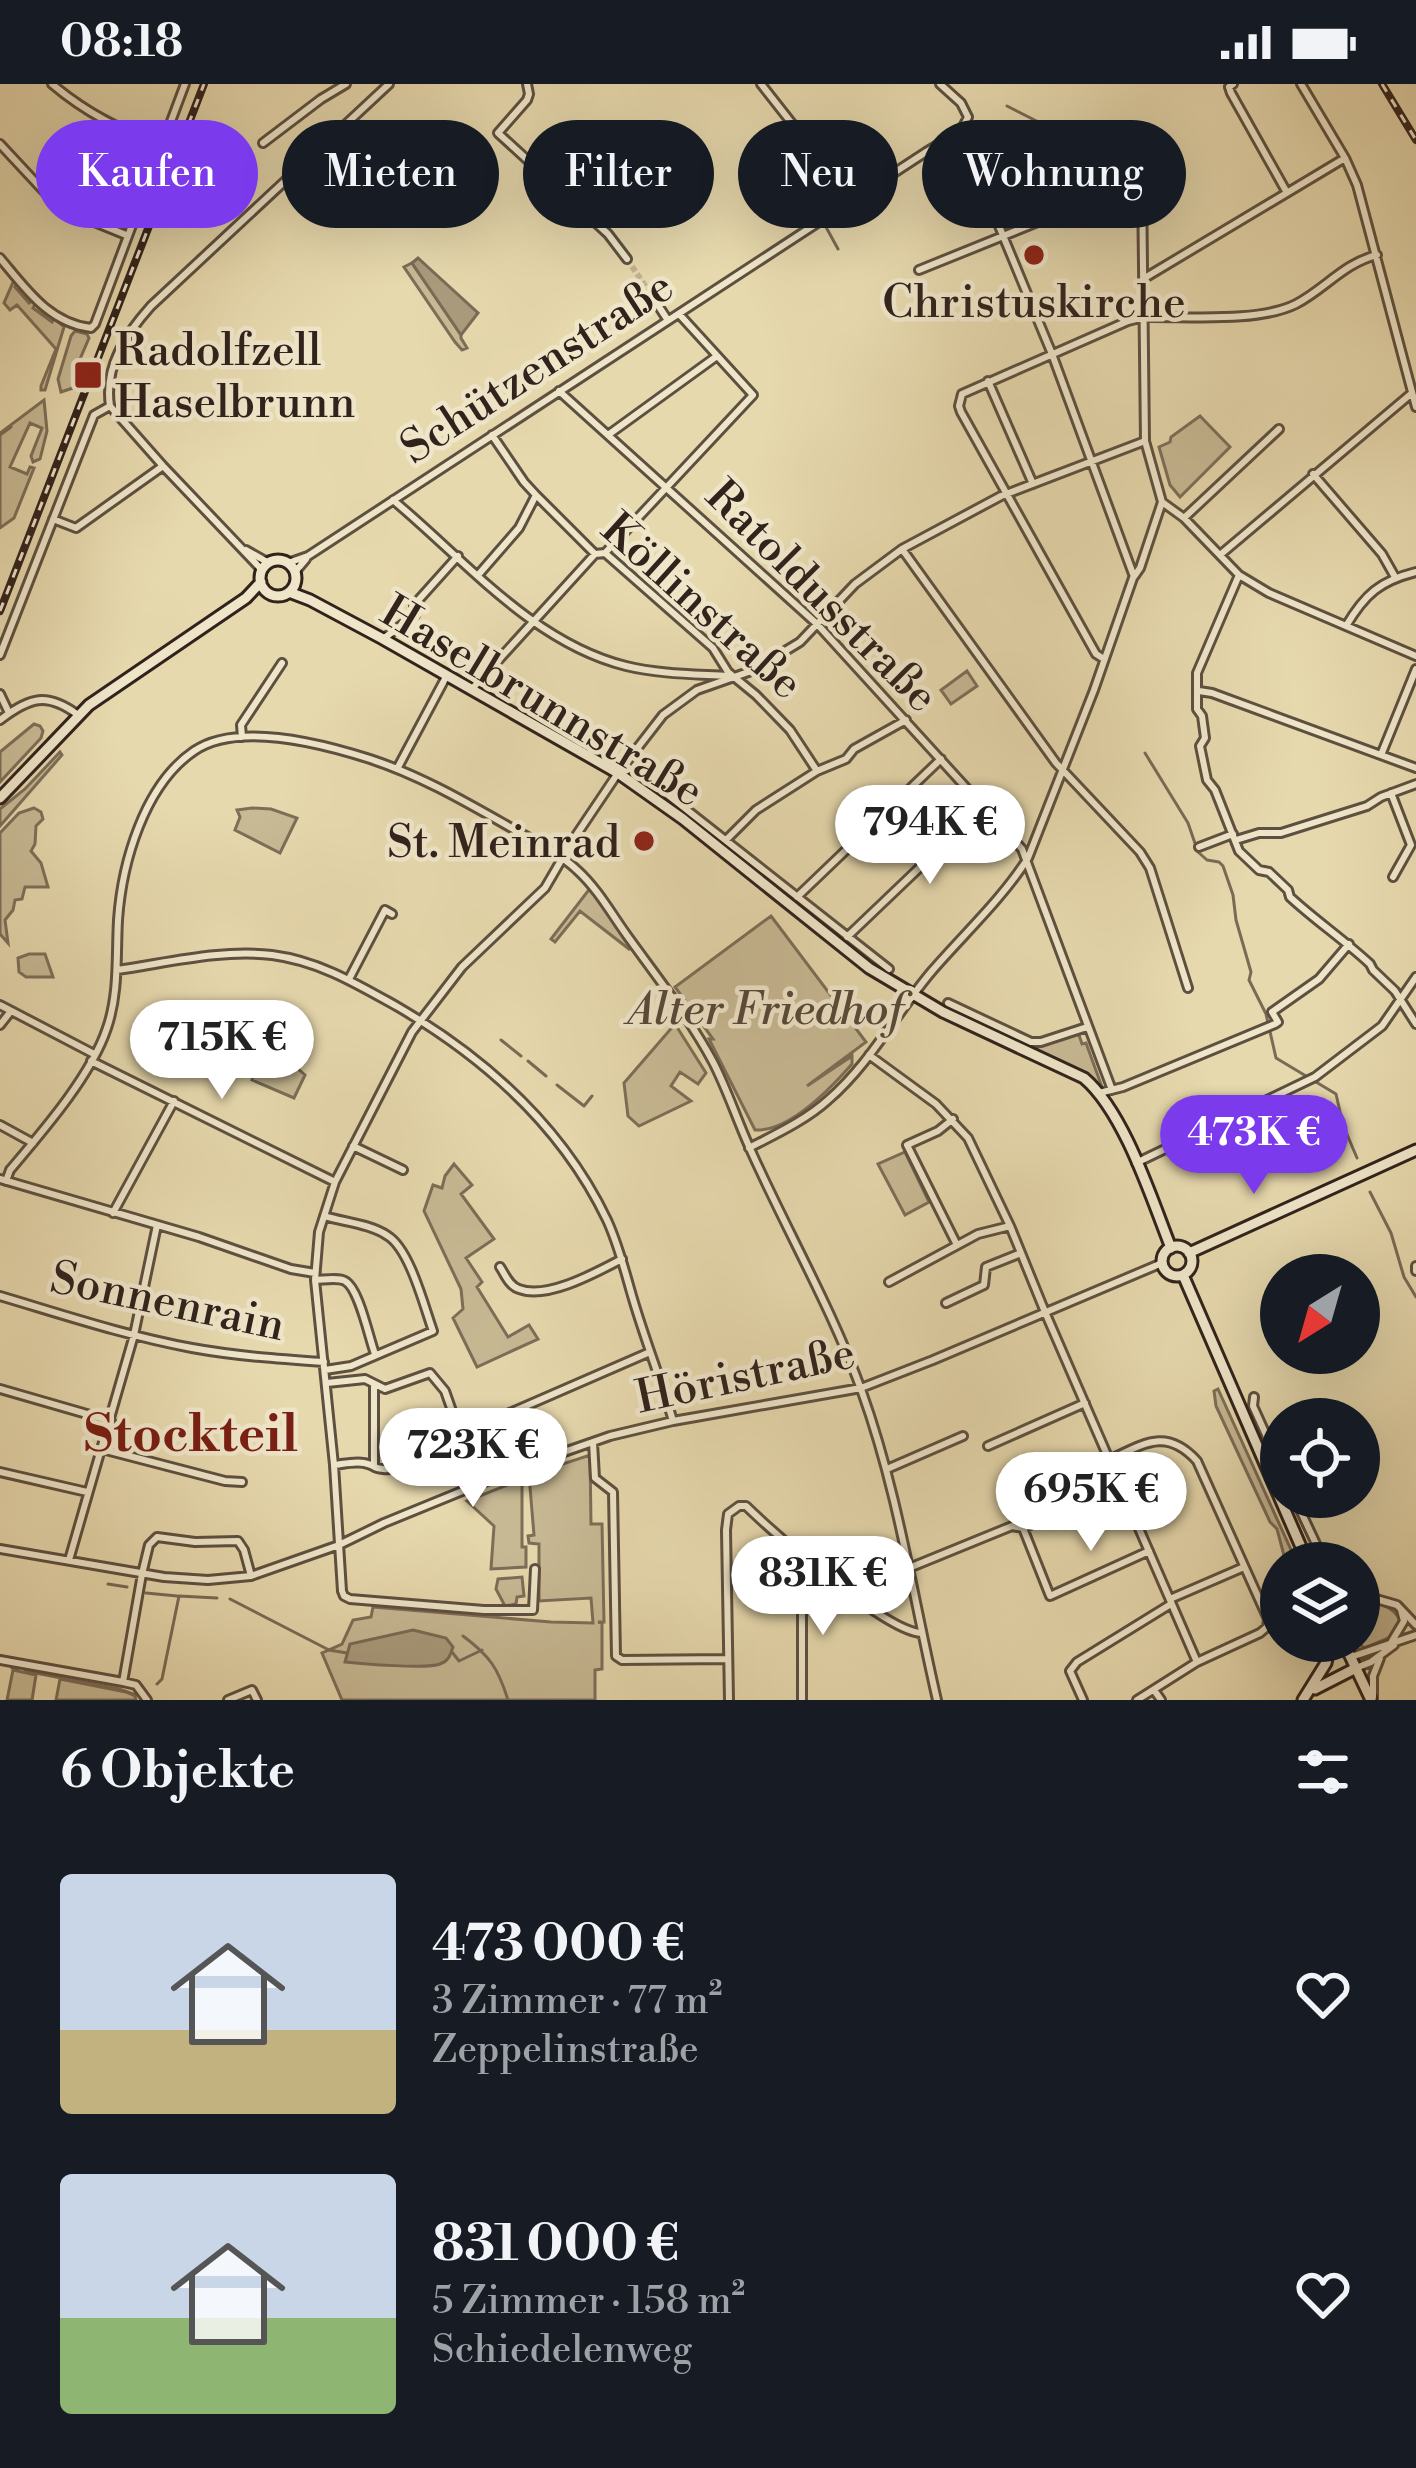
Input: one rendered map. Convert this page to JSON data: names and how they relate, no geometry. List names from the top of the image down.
{
  "streets": {
    "main road": ["Haselbrunnstraße"],
    "street": [
      "Schützenstraße",
      "Ratoldusstraße",
      "Köllinstraße",
      "Sonnenrain",
      "Höristraße"
    ]
  },
  "crossings": [
    ["Schützenstraße", "Ratoldusstraße"],
    ["Schützenstraße", "Köllinstraße"]
  ],
  "districts": ["Stockteil"],
  "parks": ["Alter Friedhof"],
  "places": {
    "other": ["Christuskirche", "St. Meinrad"],
    "transit": ["Radolfzell Haselbrunn"]
  },
  "north": "bottom left",
  "page": {
    "status": "08:18",
    "chip": [
      "Kaufen",
      "Mieten",
      "Filter",
      "Neu",
      "Wohnung"
    ],
    "price": [
      "794K €",
      "715K €",
      "473K €",
      "723K €",
      "695K €",
      "831K €"
    ],
    "heading": "6 Objekte",
    "list": [
      {
        "name": "473 000 €",
        "note": "3 Zimmer · 77 m² · Zeppelinstraße"
      },
      {
        "name": "831 000 €",
        "note": "5 Zimmer · 158 m² · Schiedelenweg"
      }
    ]
  }
}
